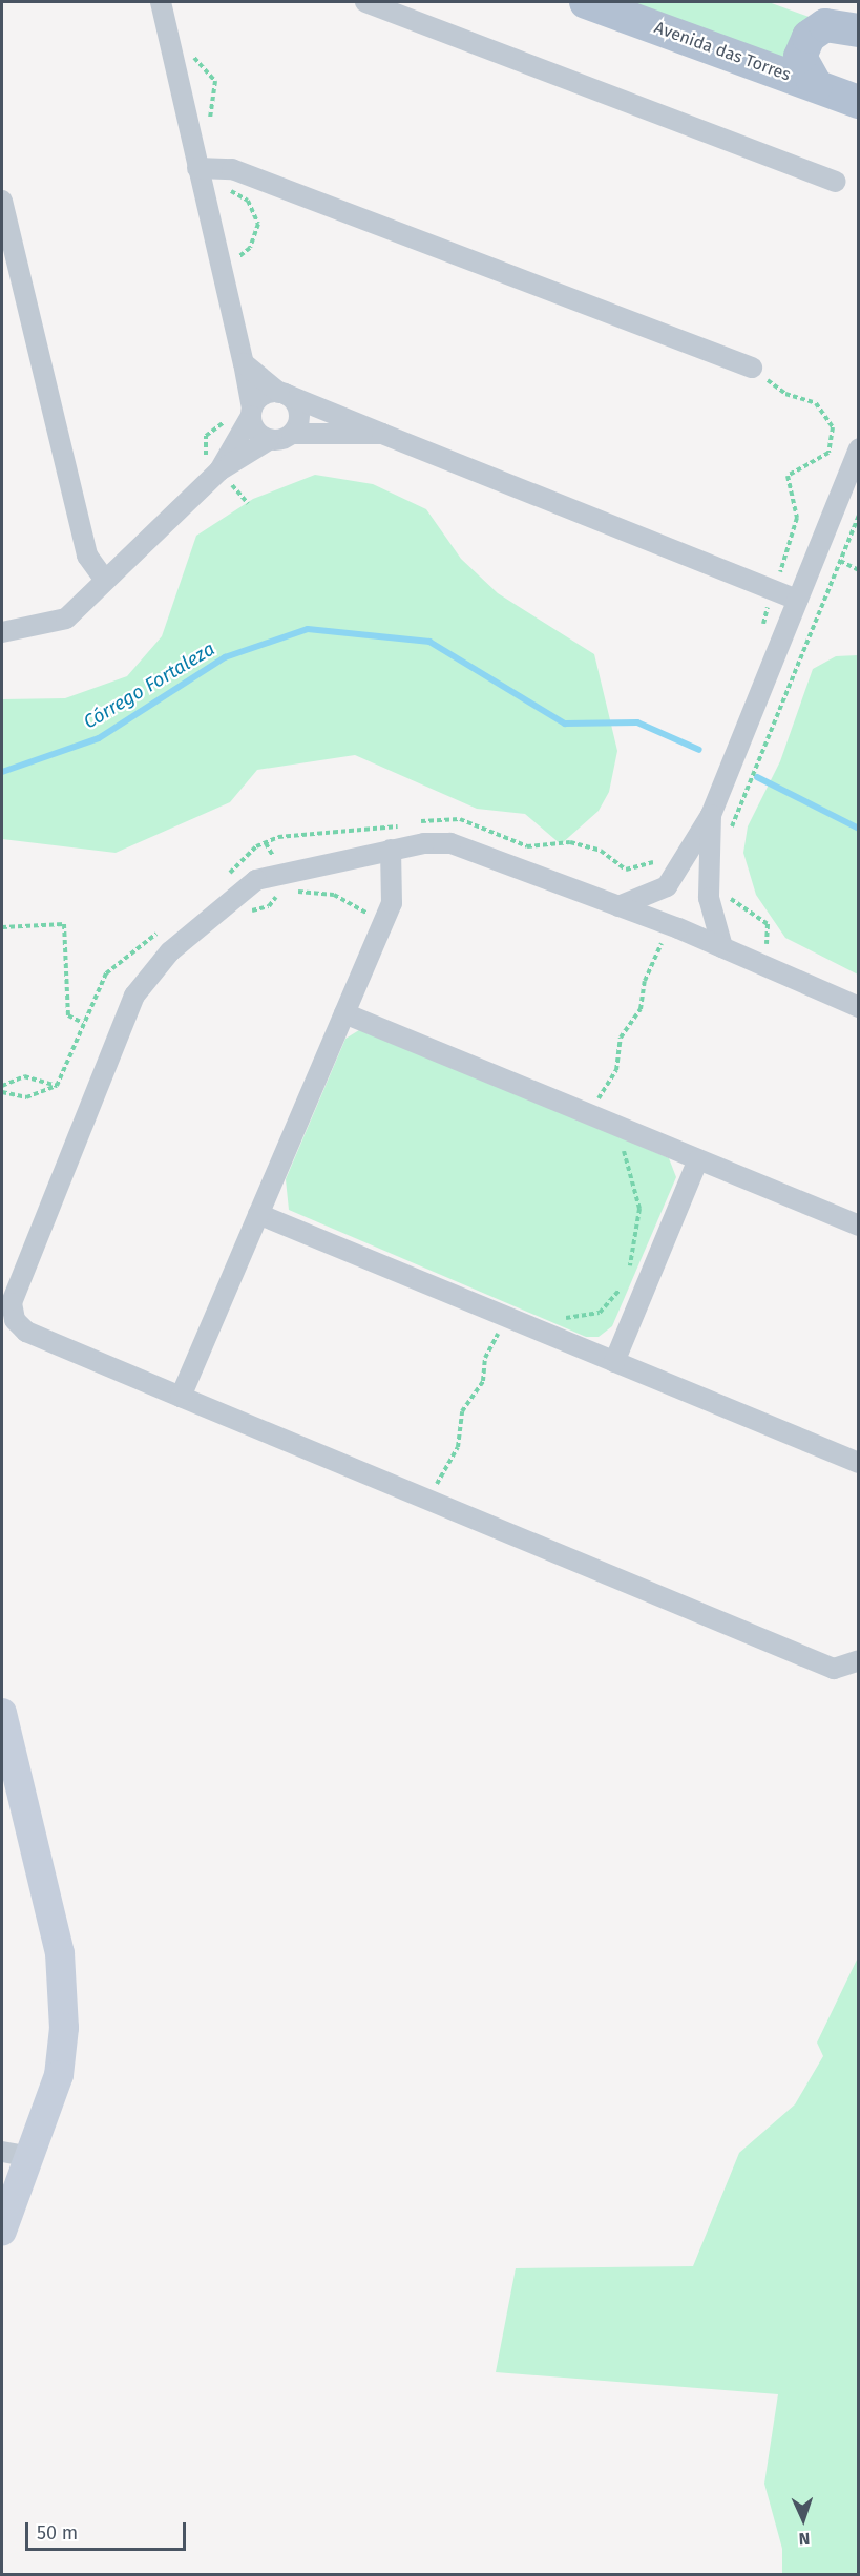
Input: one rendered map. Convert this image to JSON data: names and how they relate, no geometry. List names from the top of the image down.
{
  "streets": {
    "main road": ["Avenida das Torres"]
  },
  "water": ["Córrego Fortaleza"],
  "scale_bar": "50 m",
  "north": "bottom"
}
